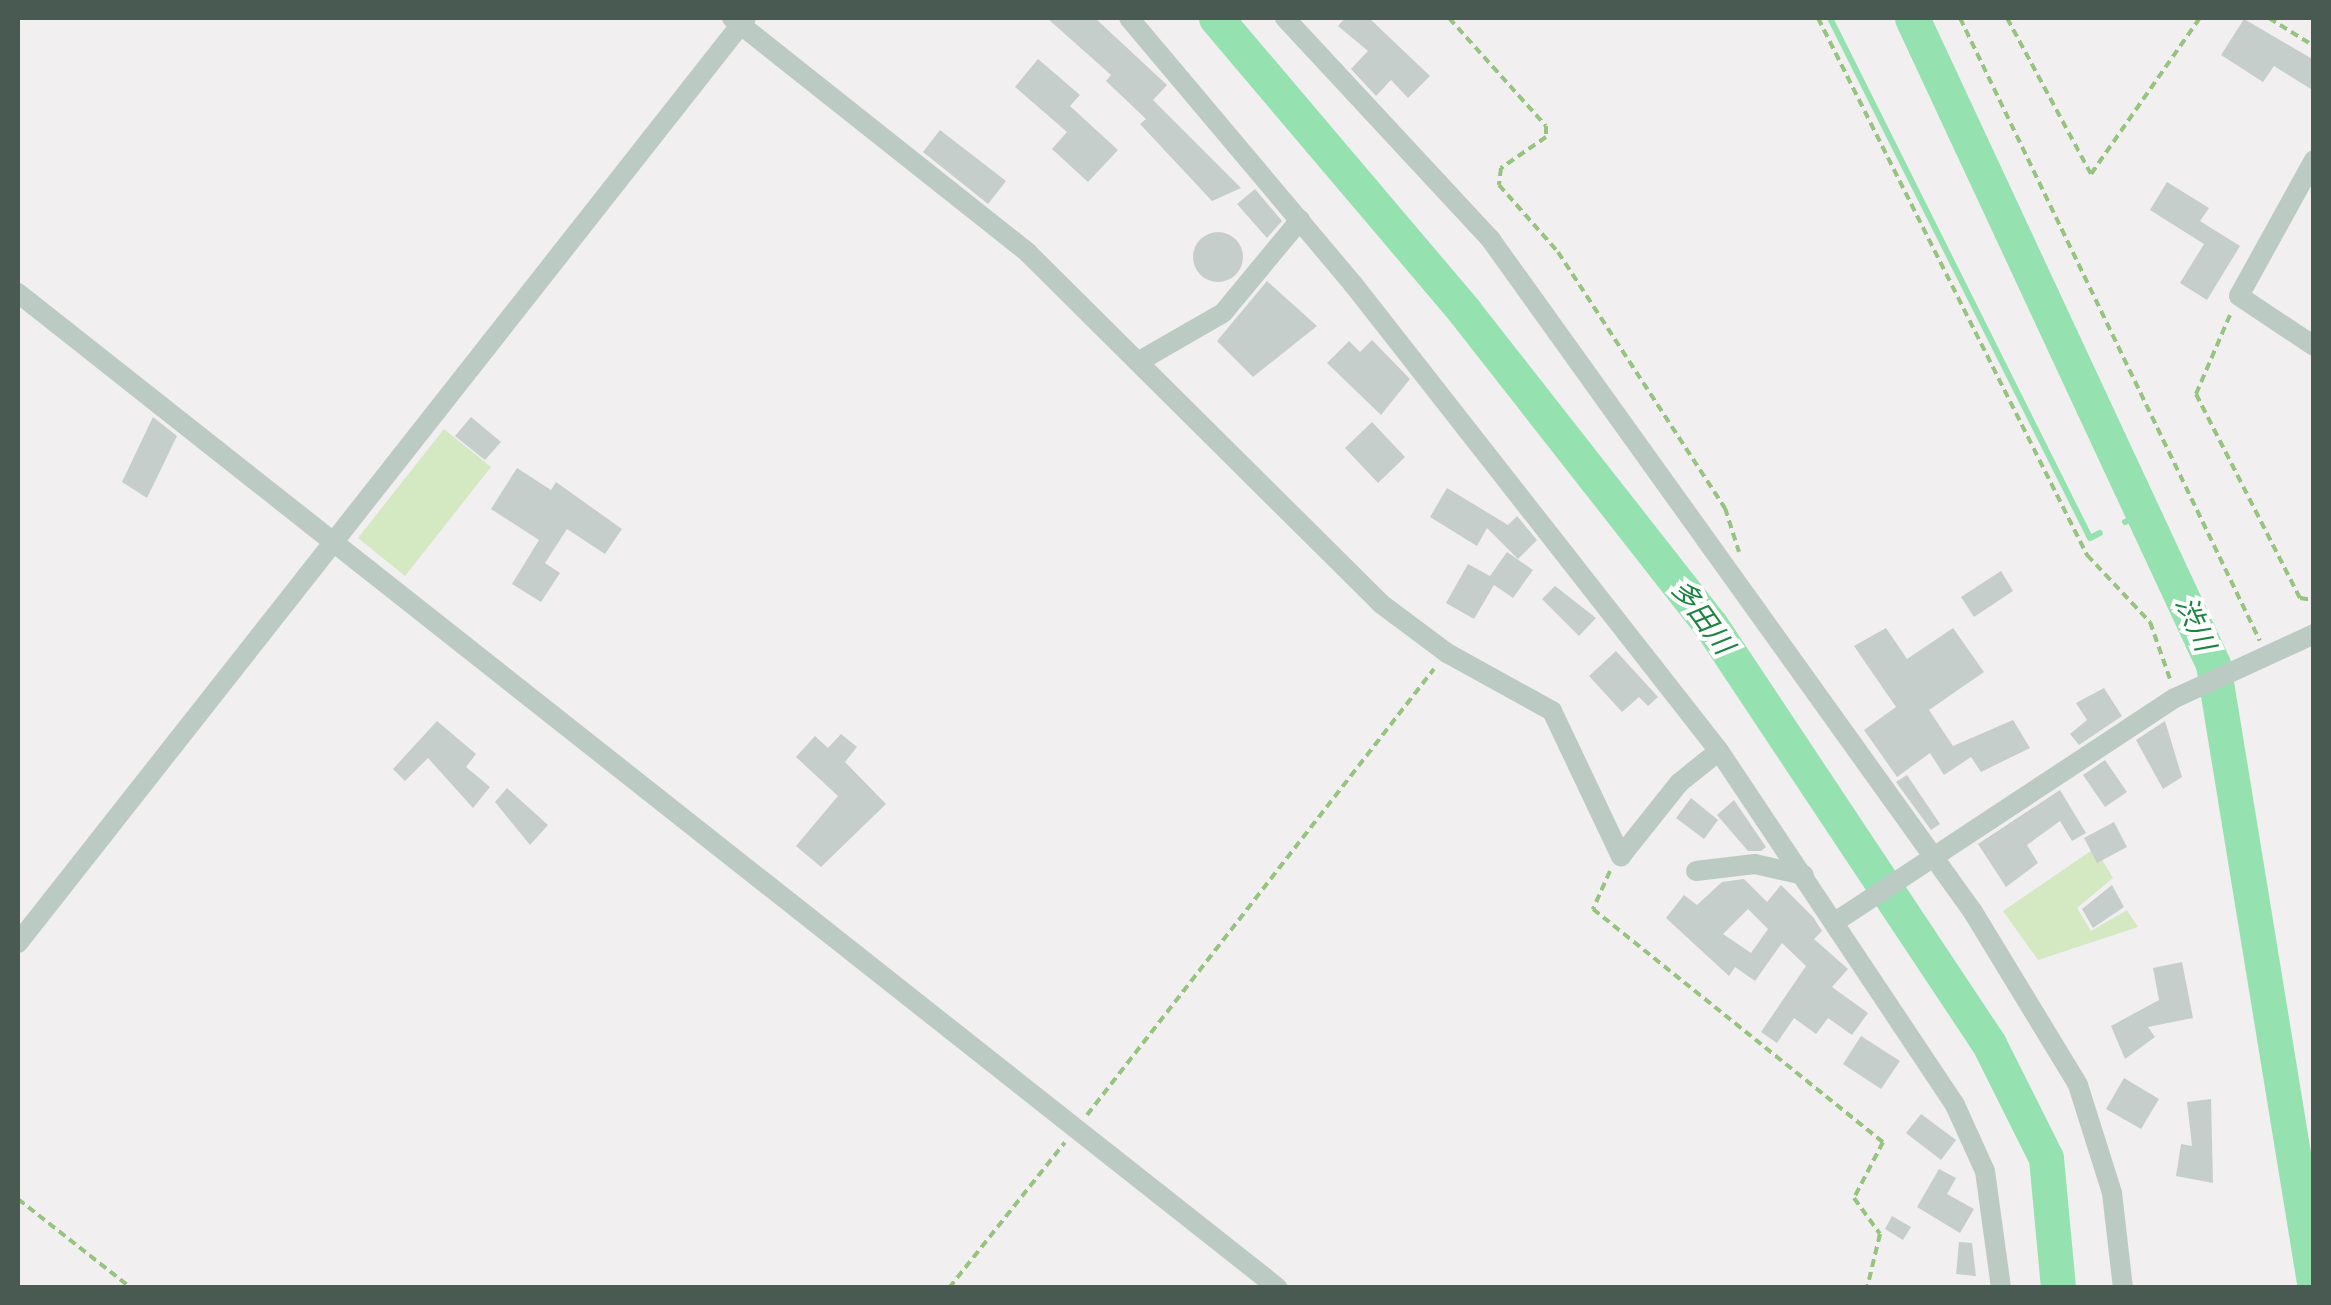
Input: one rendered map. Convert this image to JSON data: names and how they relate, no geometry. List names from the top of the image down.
{
  "water": ["多田川", "渋川"]
}
